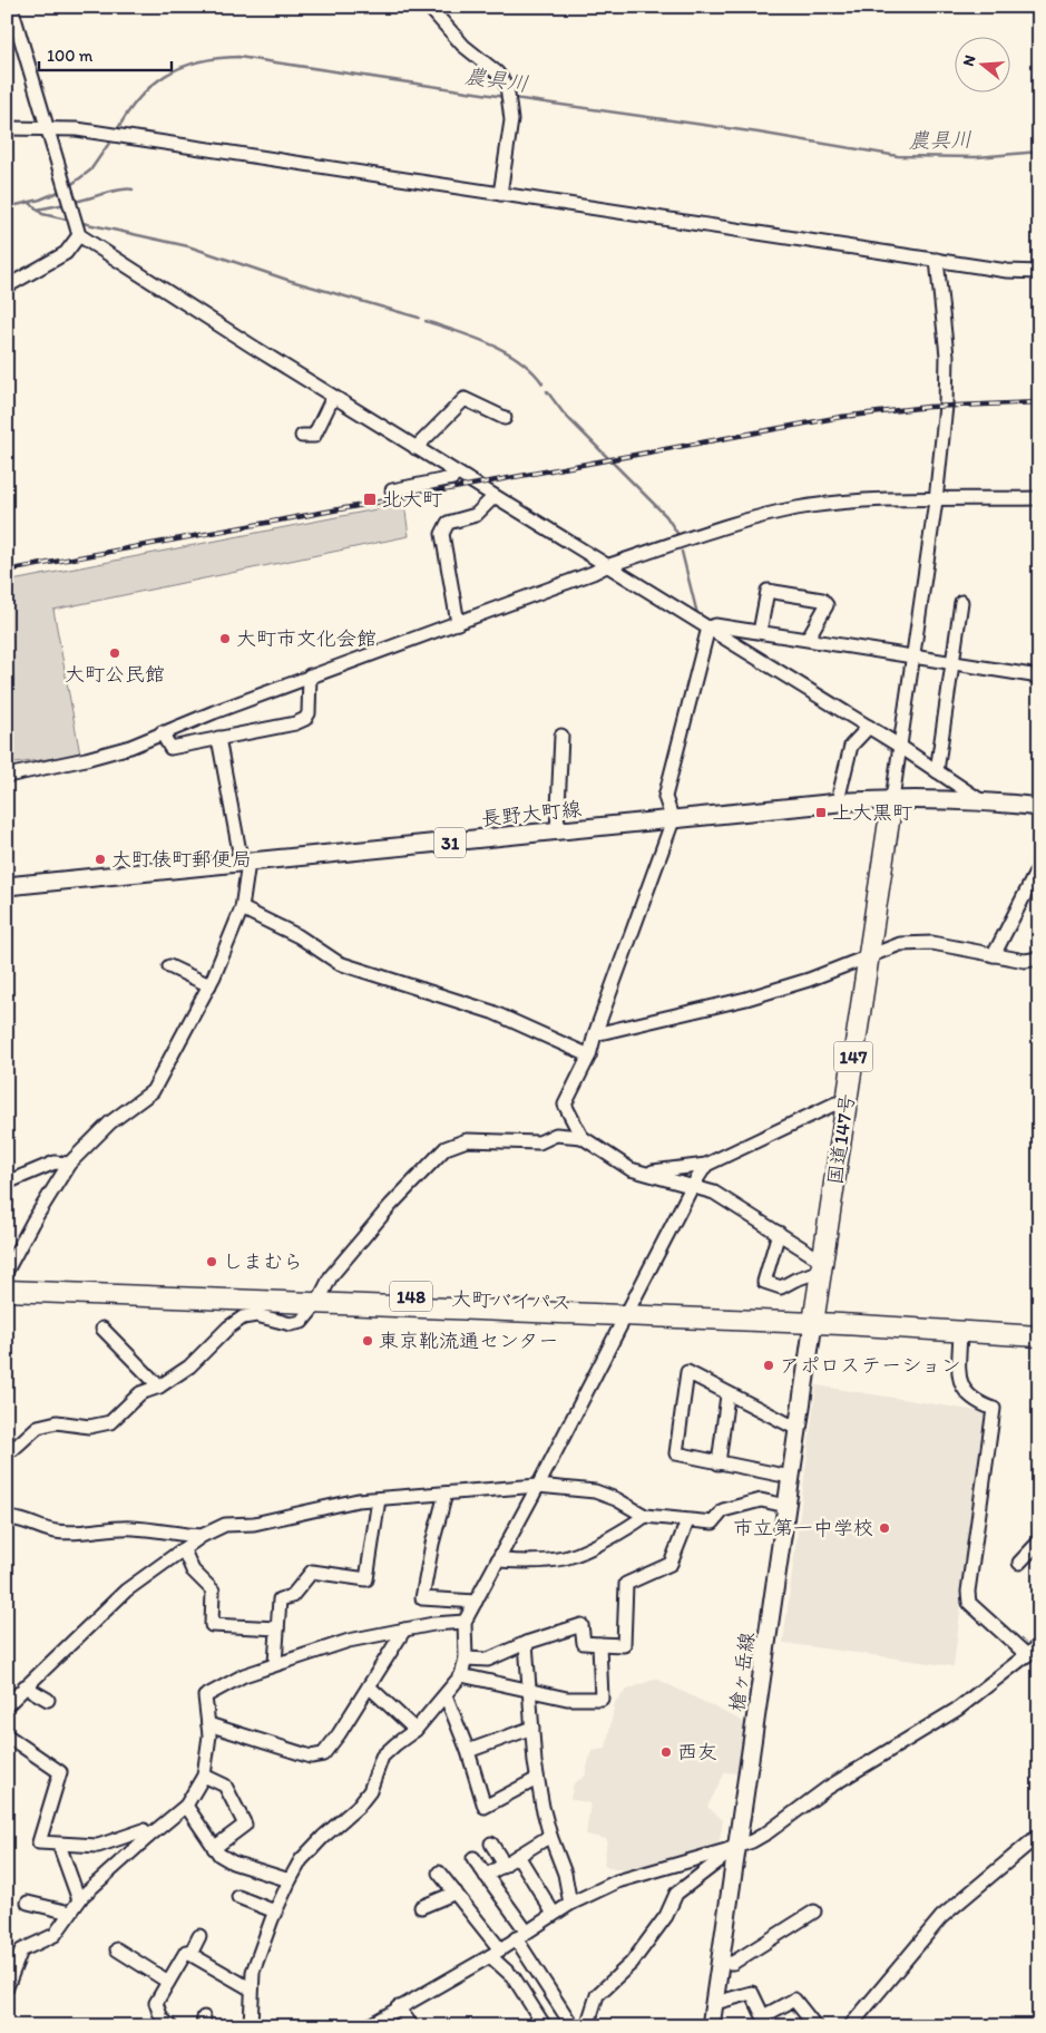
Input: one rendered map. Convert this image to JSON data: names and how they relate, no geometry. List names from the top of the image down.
{
  "streets": {
    "highway": [
      "147",
      "国道147号",
      "148",
      "大町バイパス"
    ],
    "main road": ["長野大町線", "31", "槍ヶ岳線"]
  },
  "crossings": [
    ["長野大町線", "国道147号"],
    ["国道147号", "大町バイパス"],
    ["国道147号", "槍ヶ岳線"],
    ["大町バイパス", "槍ヶ岳線"]
  ],
  "water": ["農具川"],
  "places": {
    "transit": ["北大町", "上大黒町"],
    "other": [
      "大町市文化会館",
      "大町公民館",
      "大町俵町郵便局",
      "しまむら",
      "東京靴流通センター",
      "アポロステーション",
      "市立第一中学校",
      "西友"
    ]
  },
  "scale_bar": "100 m",
  "north": "left"
}
